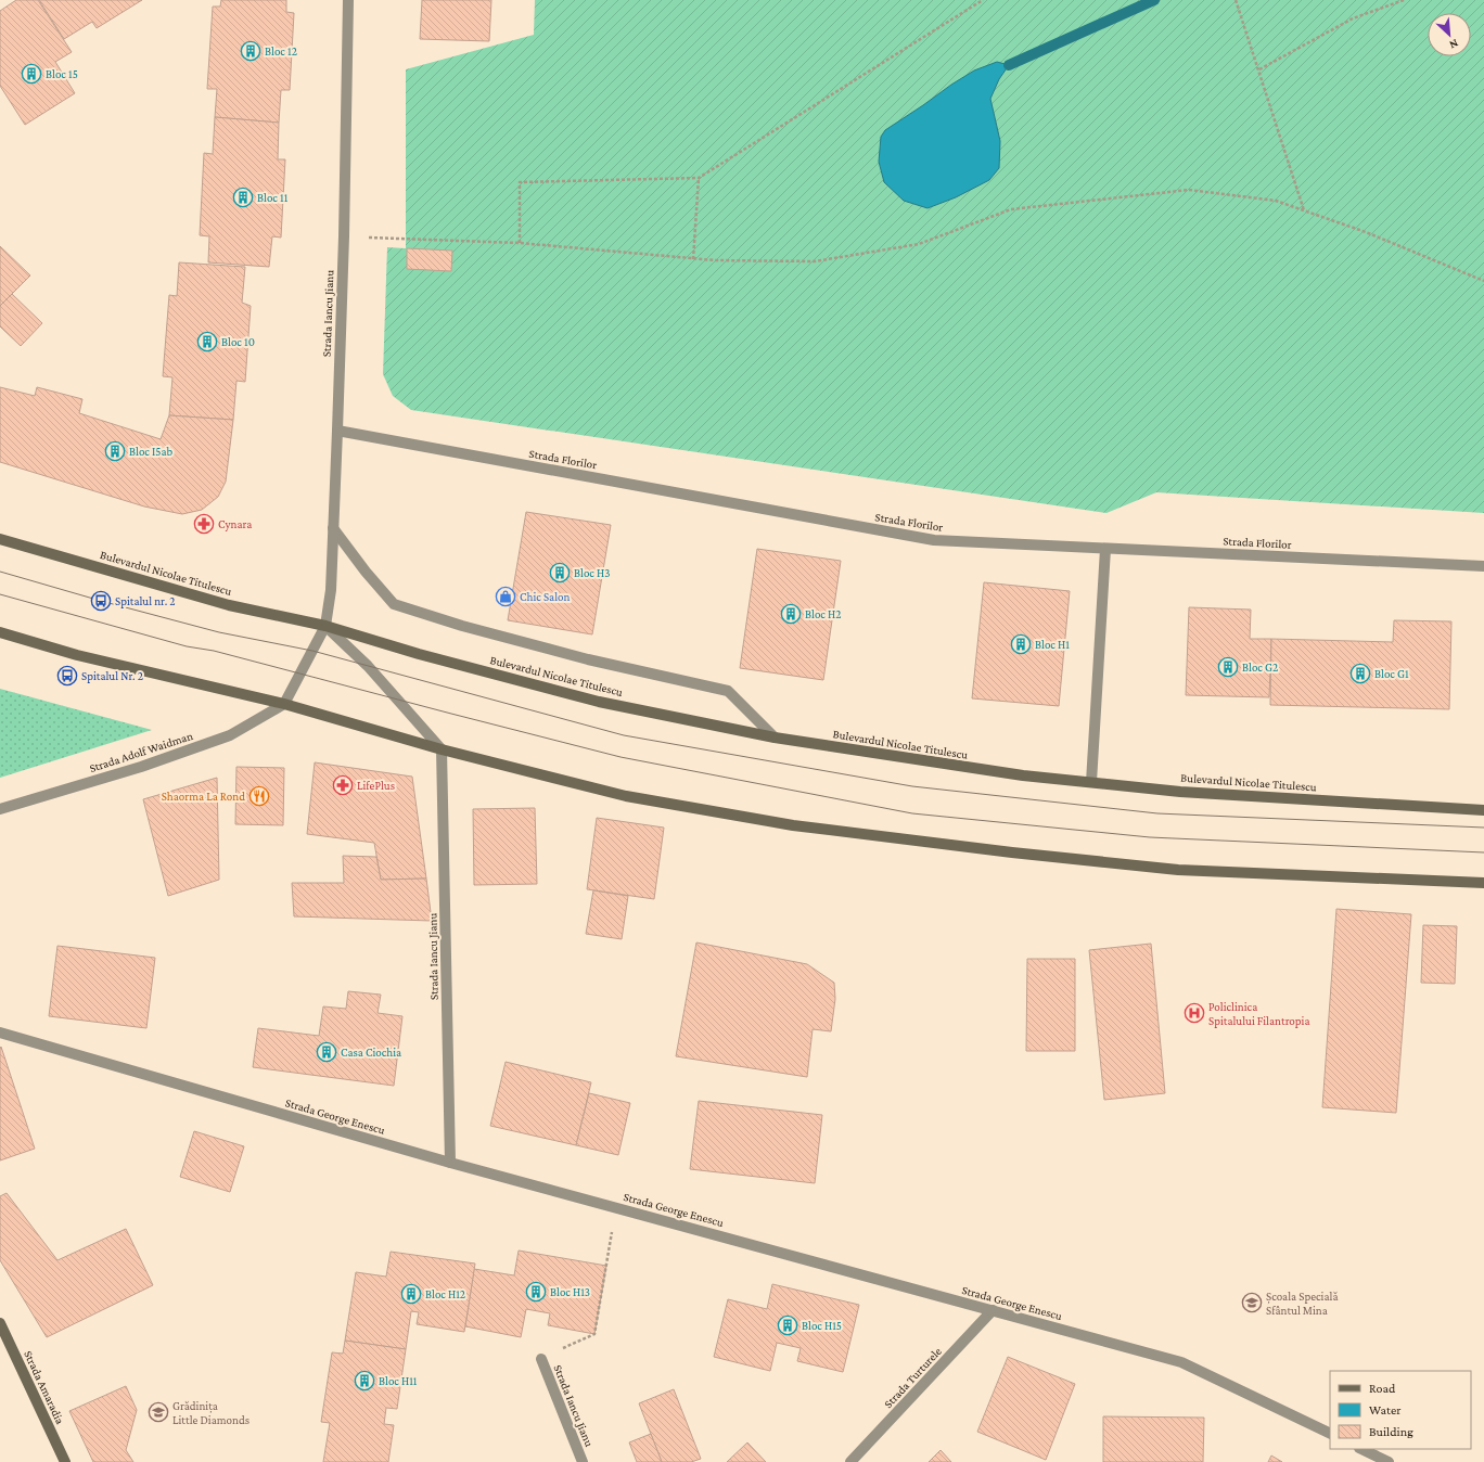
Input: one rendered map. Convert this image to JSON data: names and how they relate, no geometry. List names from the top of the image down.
{
  "streets": {
    "main road": ["Bulevardul Nicolae Titulescu", "Strada Amaradia"],
    "street": [
      "Strada Iancu Jianu",
      "Strada Florilor",
      "Strada Adolf Waidman",
      "Strada George Enescu",
      "Strada Turturele"
    ]
  },
  "crossings": [
    ["Strada Iancu Jianu", "Strada Florilor"],
    ["Strada Iancu Jianu", "Bulevardul Nicolae Titulescu"],
    ["Strada Iancu Jianu", "Strada George Enescu"],
    ["Strada George Enescu", "Strada Turturele"]
  ],
  "places": {
    "building": [
      "Bloc 12",
      "Bloc 15",
      "Bloc 11",
      "Bloc 10",
      "Bloc I5ab",
      "Bloc H3",
      "Bloc H2",
      "Bloc H1",
      "Bloc G2",
      "Bloc G1",
      "Casa Ciochia",
      "Bloc H13",
      "Bloc H12",
      "Bloc H15",
      "Bloc H11"
    ],
    "pharmacy": ["Cynara", "LifePlus"],
    "shop": ["Chic Salon"],
    "bus stop": ["Spitalul nr. 2", "Spitalul Nr. 2"],
    "restaurant": ["Shaorma La Rond"],
    "hospital": ["Policlinica Spitalului Filantropia"],
    "school or university": ["Școala Specială Sfântul Mina", "Grădinița Little Diamonds"]
  },
  "legend": ["Road", "Water", "Building"],
  "north": "bottom right"
}
